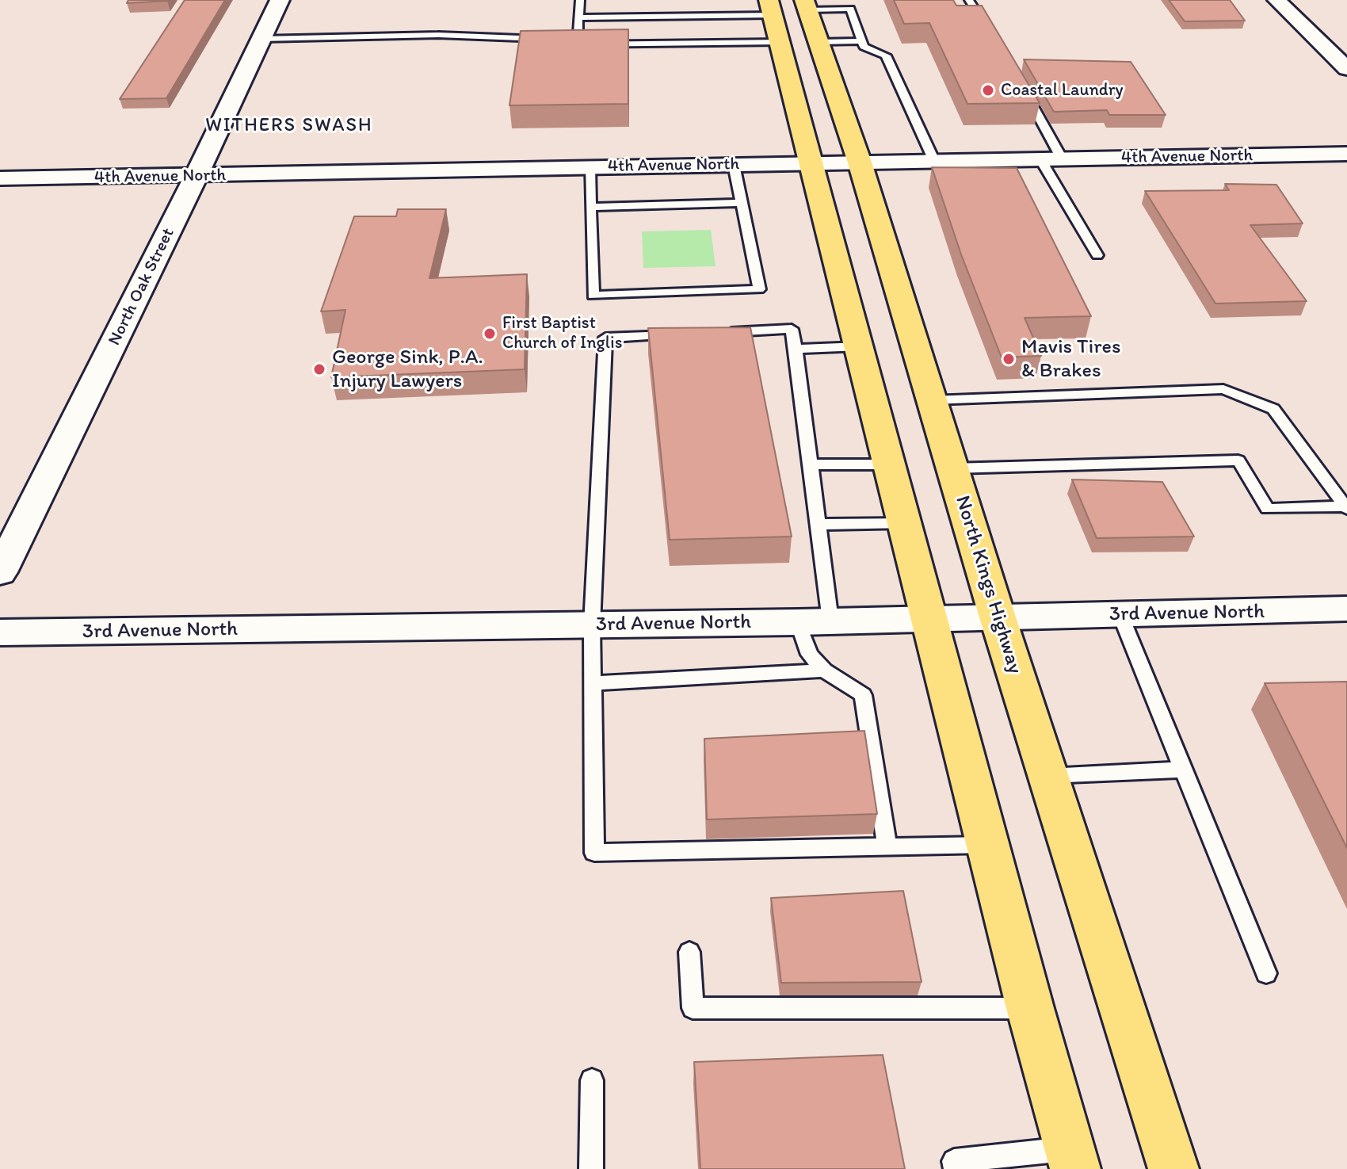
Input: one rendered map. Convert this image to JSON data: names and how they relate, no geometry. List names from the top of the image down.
{
  "streets": {
    "main road": ["North Kings Highway"],
    "street": ["4th Avenue North", "North Oak Street", "3rd Avenue North"]
  },
  "crossings": [
    ["4th Avenue North", "North Oak Street"],
    ["4th Avenue North", "North Kings Highway"],
    ["North Kings Highway", "3rd Avenue North"]
  ],
  "districts": ["WITHERS SWASH"],
  "places": [
    "Coastal Laundry",
    "First Baptist Church of Inglis",
    "Mavis Tires & Brakes",
    "George Sink, P.A. Injury Lawyers"
  ]
}
